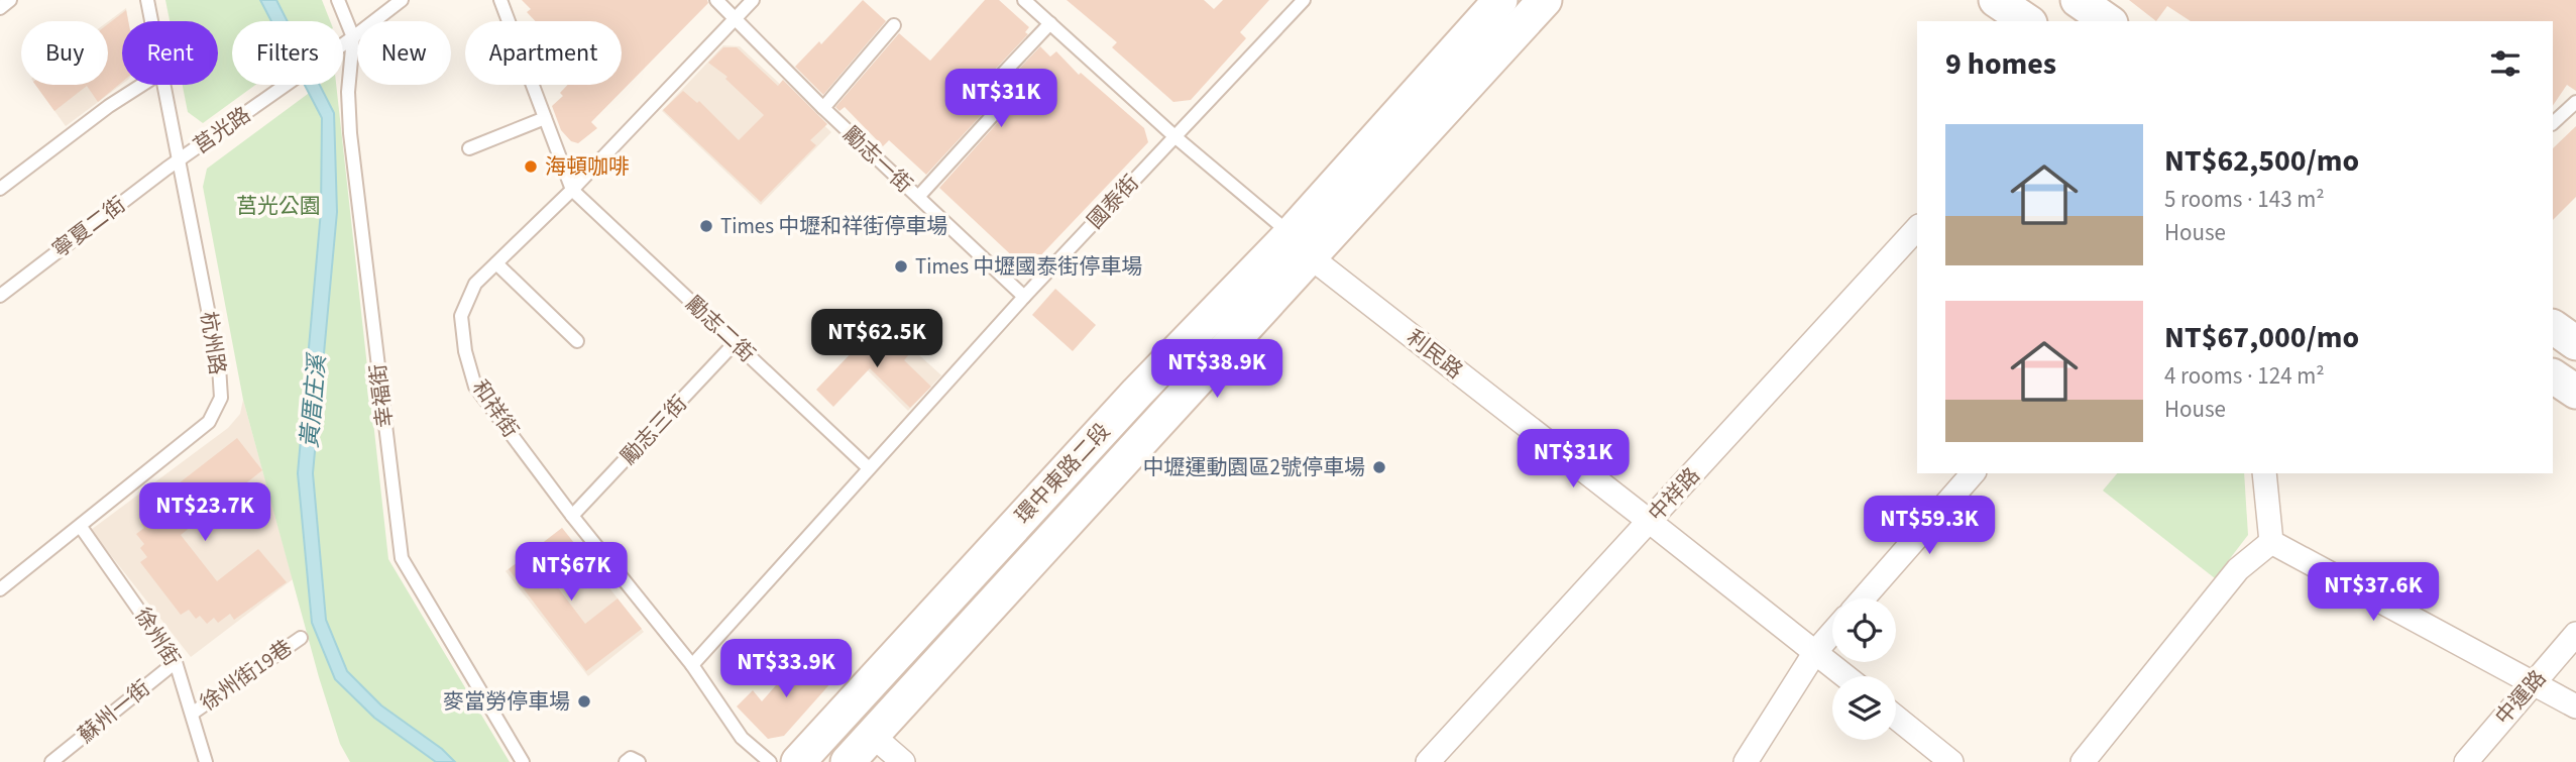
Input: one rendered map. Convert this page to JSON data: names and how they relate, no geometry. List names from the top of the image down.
{
  "streets": {
    "street": [
      "利民路",
      "環中東路二段",
      "中祥路",
      "中運路"
    ],
    "lane": [
      "莒光路",
      "勵志一街",
      "國泰街",
      "寧夏二街",
      "勵志二街",
      "杭州路",
      "幸福街",
      "和祥街",
      "勵志三街",
      "徐州街",
      "徐州街19巷",
      "蘇州一街"
    ]
  },
  "crossings": [
    ["莒光路", "寧夏二街"],
    ["莒光路", "杭州路"],
    ["莒光路", "幸福街"],
    ["勵志一街", "國泰街"],
    ["勵志一街", "和祥街"],
    ["國泰街", "勵志二街"],
    ["國泰街", "利民路"],
    ["國泰街", "和祥街"],
    ["寧夏二街", "杭州路"],
    ["勵志二街", "和祥街"],
    ["勵志二街", "勵志三街"],
    ["杭州路", "徐州街"],
    ["利民路", "環中東路二段"],
    ["利民路", "中祥路"],
    ["和祥街", "勵志三街"],
    ["徐州街", "徐州街19巷"],
    ["徐州街", "蘇州一街"]
  ],
  "water": ["黃厝庄溪"],
  "parks": ["莒光公園"],
  "places": [
    "海頓咖啡",
    "Times 中壢和祥街停車場",
    "Times 中壢國泰街停車場",
    "中壢運動園區2號停車場",
    "麥當勞停車場"
  ],
  "page": {
    "chip": [
      "Buy",
      "Rent",
      "Filters",
      "New",
      "Apartment"
    ],
    "heading": "9 homes",
    "price": [
      "NT$31K",
      "NT$62.5K",
      "NT$38.9K",
      "NT$31K",
      "NT$23.7K",
      "NT$59.3K",
      "NT$67K",
      "NT$37.6K",
      "NT$33.9K"
    ],
    "list": [
      {
        "name": "NT$62,500/mo",
        "note": "5 rooms · 143 m² · House"
      },
      {
        "name": "NT$67,000/mo",
        "note": "4 rooms · 124 m² · House"
      }
    ]
  }
}
